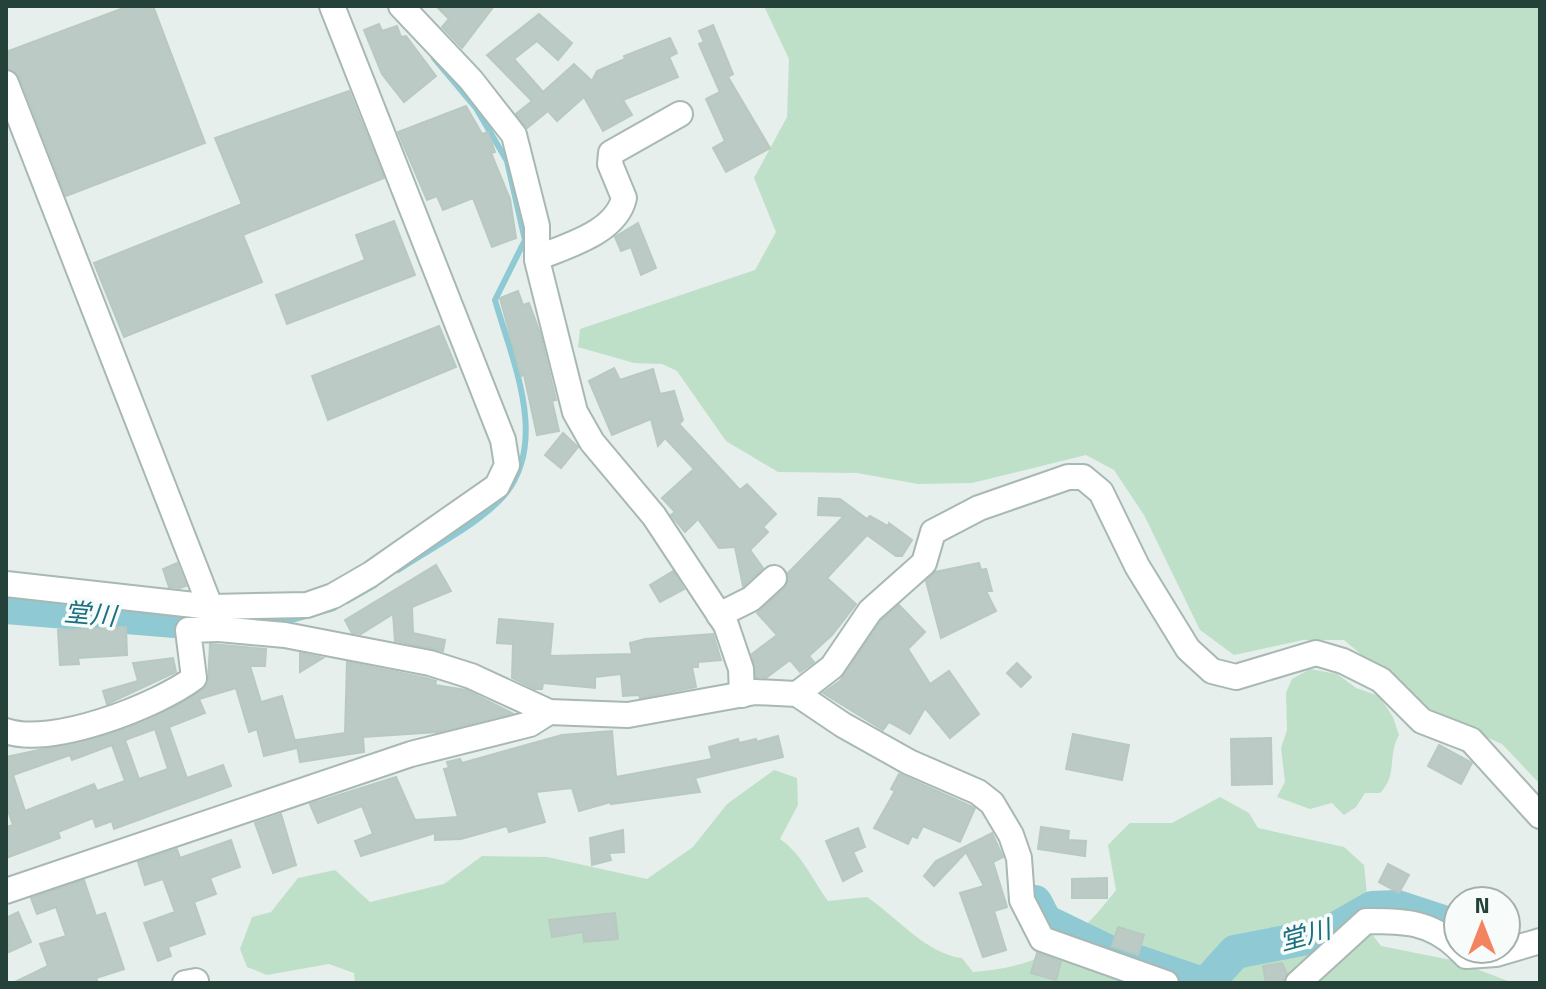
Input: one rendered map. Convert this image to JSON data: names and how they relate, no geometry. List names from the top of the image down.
{
  "water": ["堂川"],
  "north": "top"
}
